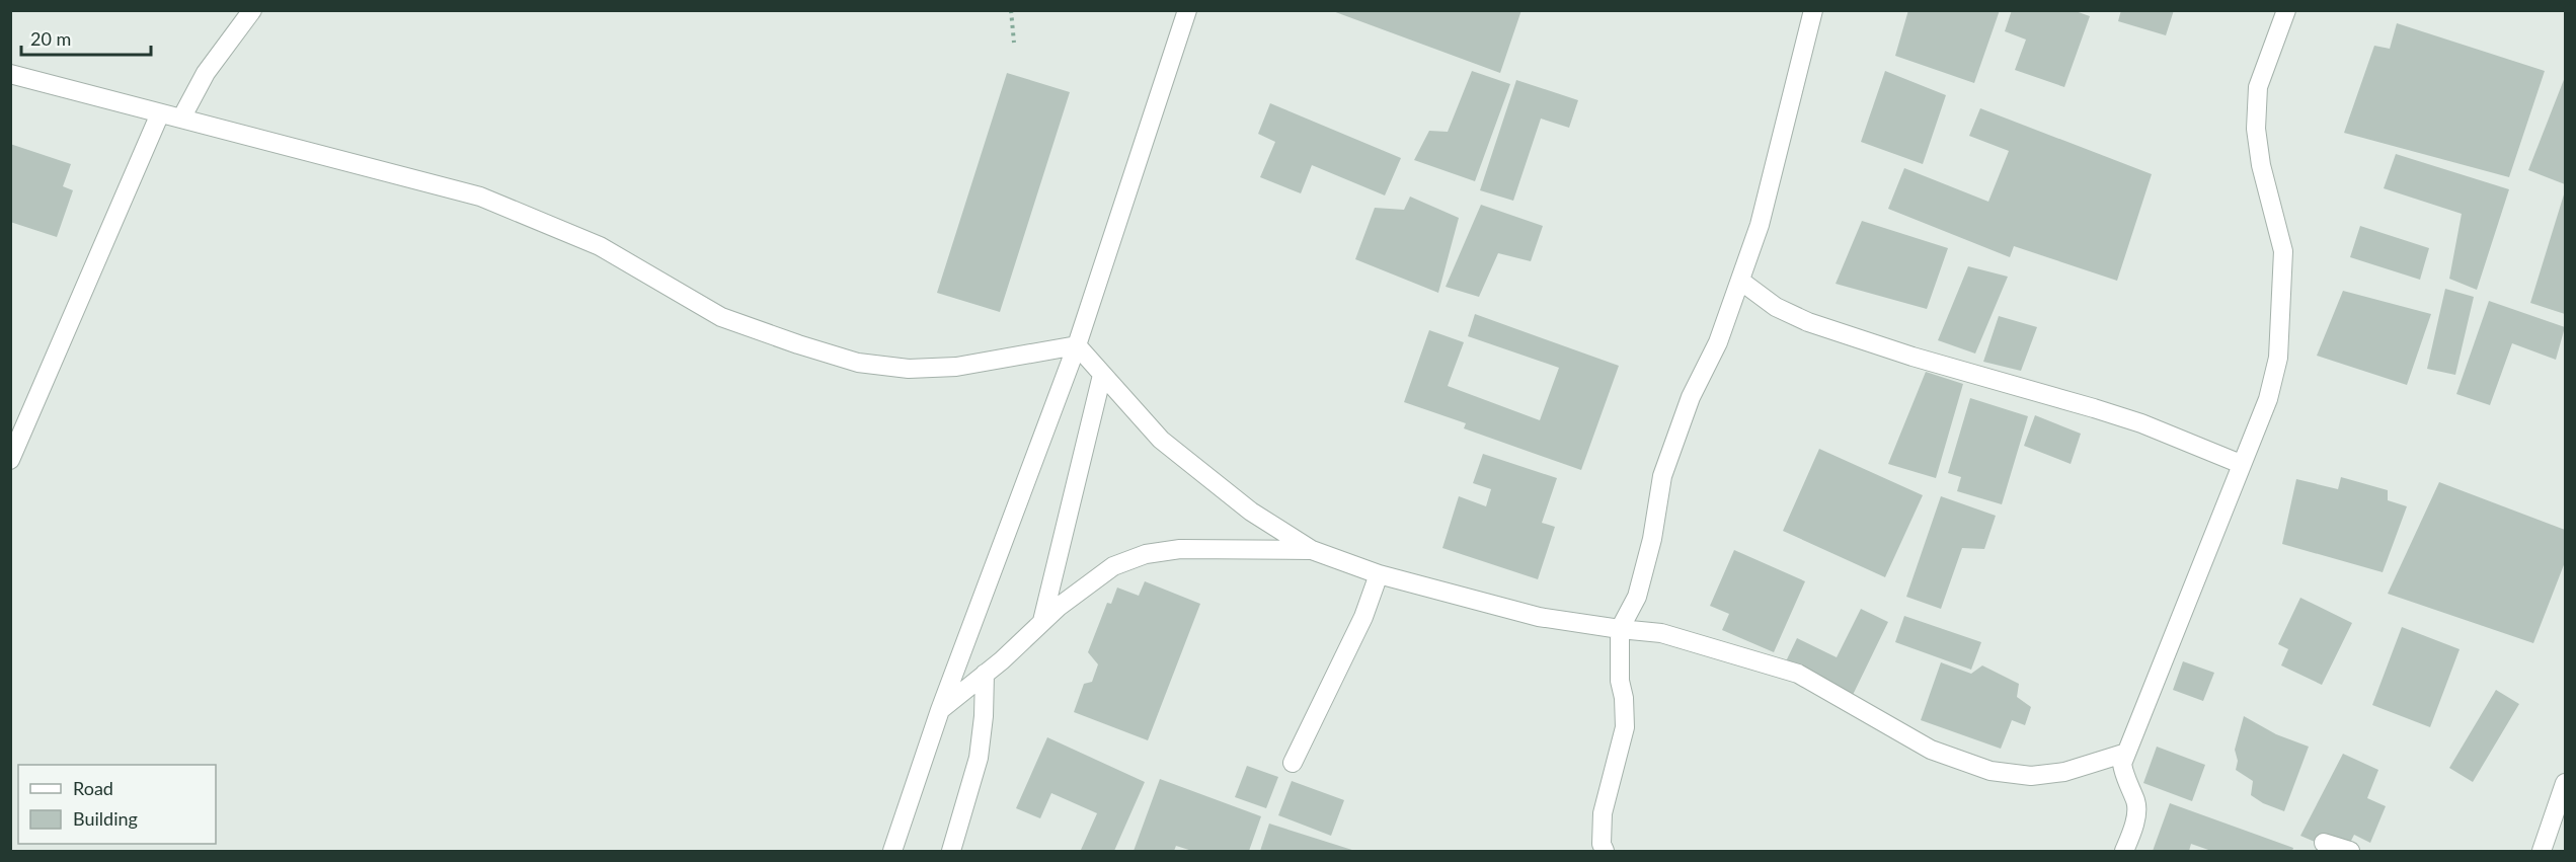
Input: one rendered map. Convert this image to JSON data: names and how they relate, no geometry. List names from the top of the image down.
{
  "legend": ["Road", "Building"],
  "scale_bar": "20 m"
}
